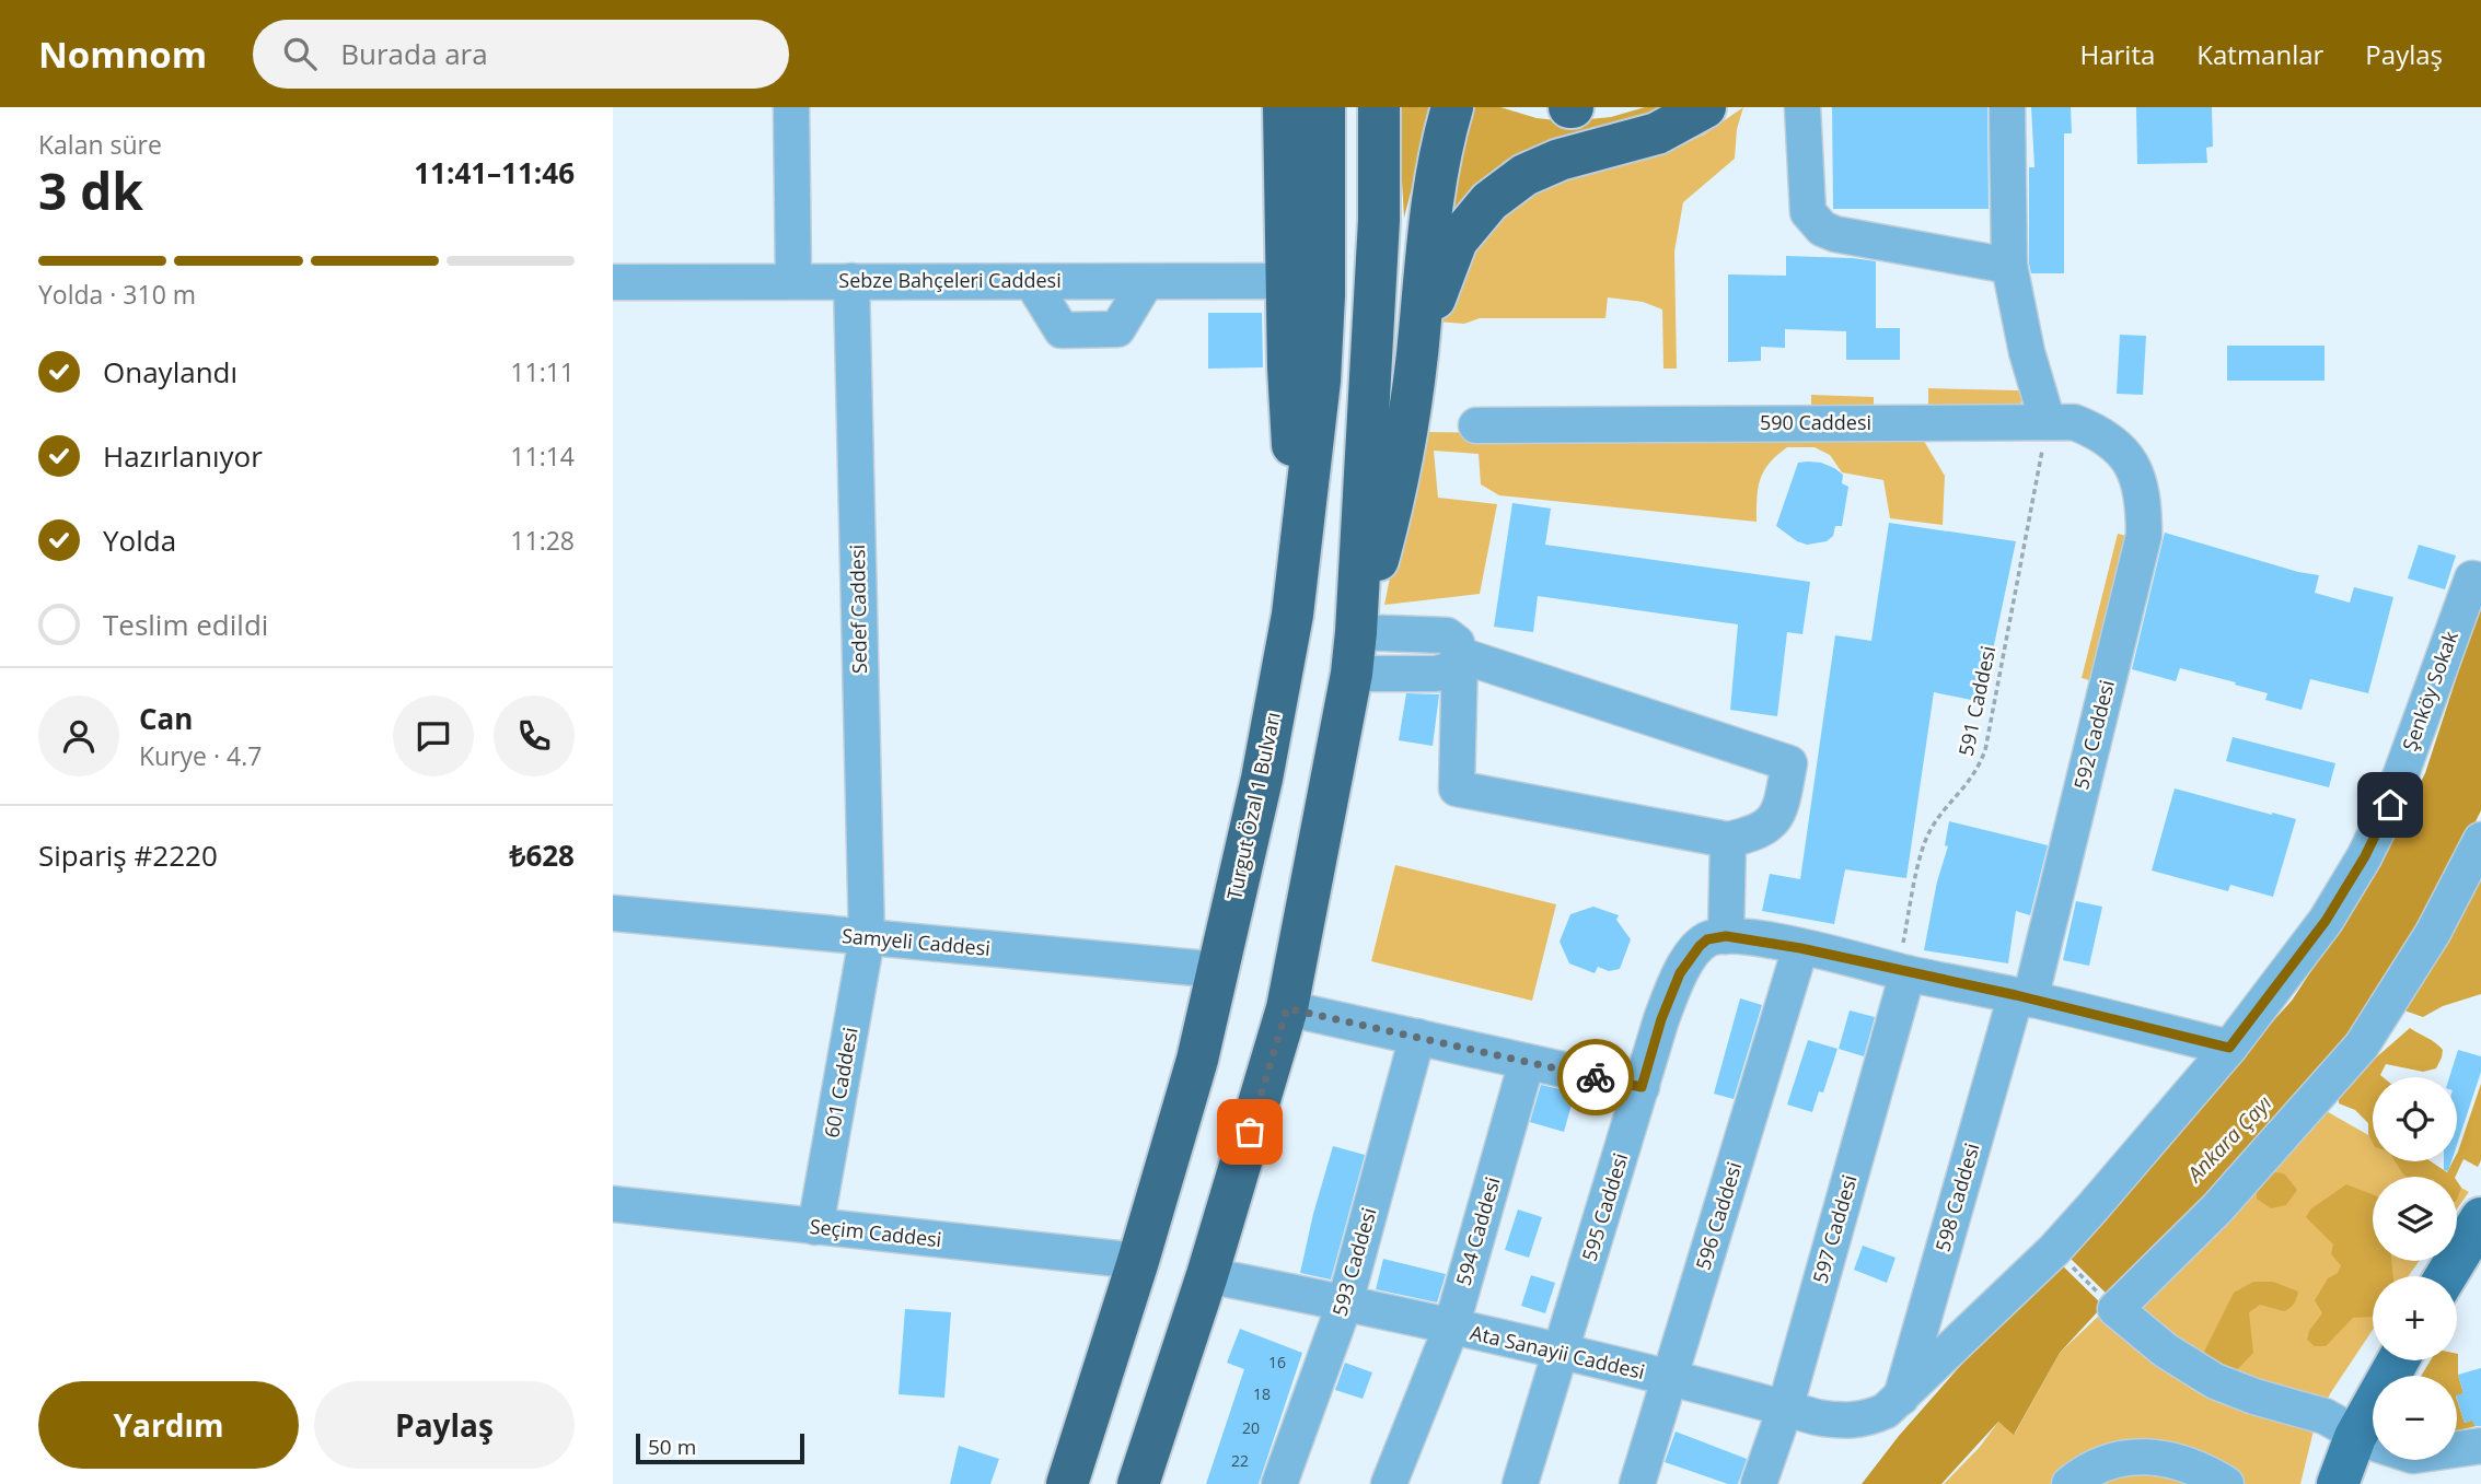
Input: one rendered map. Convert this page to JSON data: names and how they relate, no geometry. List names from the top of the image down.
{
  "streets": {
    "highway": ["Turgut Özal 1 Bulvarı"],
    "street": [
      "Sebze Bahçeleri Caddesi",
      "590 Caddesi",
      "Sedef Caddesi",
      "Şenköy Sokak",
      "592 Caddesi",
      "Samyeli Caddesi",
      "601 Caddesi",
      "598 Caddesi",
      "595 Caddesi",
      "596 Caddesi",
      "597 Caddesi",
      "594 Caddesi",
      "Seçim Caddesi",
      "593 Caddesi",
      "Ata Sanayii Caddesi"
    ],
    "path": ["591 Caddesi"]
  },
  "crossings": [
    ["Sebze Bahçeleri Caddesi", "Sedef Caddesi"],
    ["590 Caddesi", "591 Caddesi"],
    ["590 Caddesi", "592 Caddesi"],
    ["Sedef Caddesi", "Samyeli Caddesi"],
    ["Sedef Caddesi", "601 Caddesi"],
    ["Şenköy Sokak", "Ata Sanayii Caddesi"],
    ["591 Caddesi", "597 Caddesi"],
    ["592 Caddesi", "598 Caddesi"],
    ["Turgut Özal 1 Bulvarı", "Samyeli Caddesi"],
    ["Turgut Özal 1 Bulvarı", "Seçim Caddesi"],
    ["Samyeli Caddesi", "601 Caddesi"],
    ["601 Caddesi", "Seçim Caddesi"],
    ["598 Caddesi", "Ata Sanayii Caddesi"],
    ["595 Caddesi", "Ata Sanayii Caddesi"],
    ["596 Caddesi", "Ata Sanayii Caddesi"],
    ["597 Caddesi", "Ata Sanayii Caddesi"],
    ["594 Caddesi", "Ata Sanayii Caddesi"],
    ["593 Caddesi", "Ata Sanayii Caddesi"]
  ],
  "water": ["Ankara Çayı"],
  "house_numbers": [
    "16",
    "18",
    "20",
    "22"
  ],
  "scale_bar": "50 m",
  "page": {
    "header": "Nomnom",
    "search": "Burada ara",
    "nav": ["Harita", "Katmanlar", "Paylaş"],
    "heading": ["3 dk", "Kalan süre", "11:41–11:46"],
    "panel": [
      "Can",
      "Kurye · 4.7",
      "Sipariş #2220",
      "₺628"
    ],
    "bar": "Yolda · 310 m",
    "list": [
      ["Onaylandı", "11:11"],
      ["Hazırlanıyor", "11:14"],
      ["Yolda", "11:28"],
      "Teslim edildi"
    ],
    "map_buttons": ["+", "−"],
    "buttons": ["Yardım", "Paylaş"],
    "scale": "50 m"
  }
}
